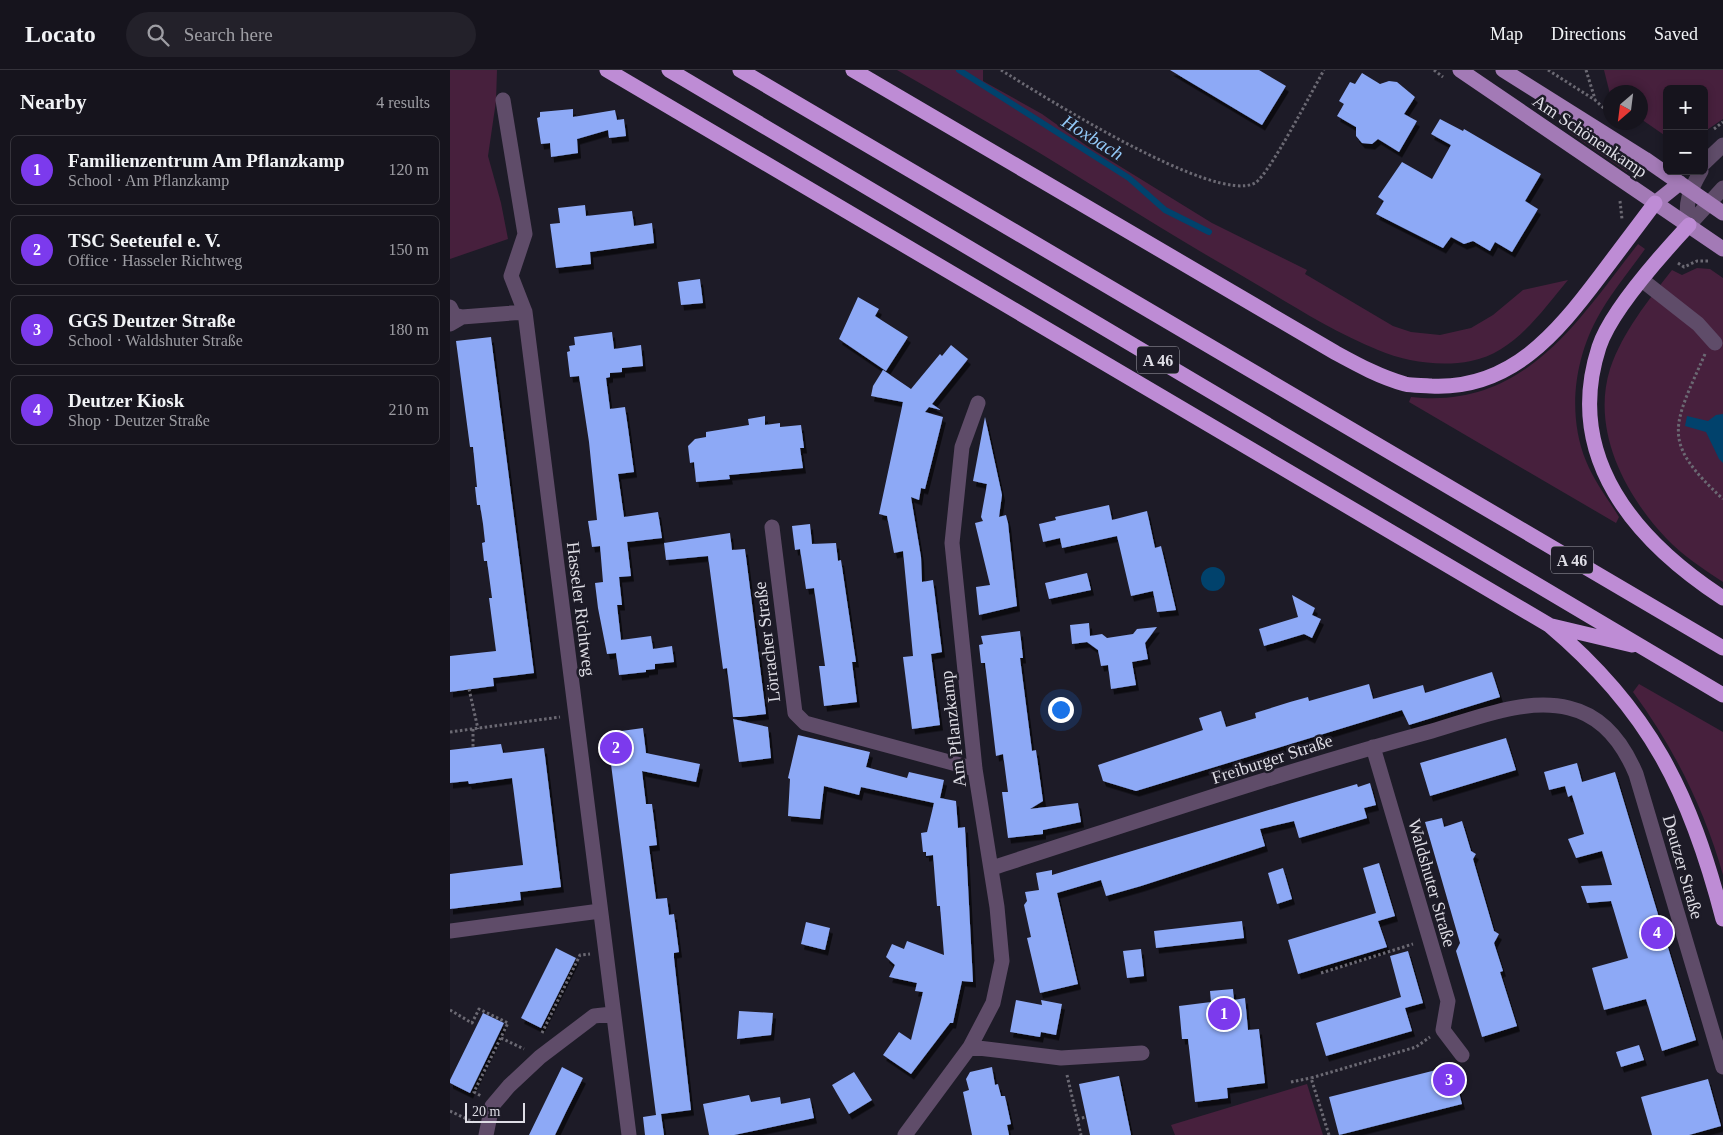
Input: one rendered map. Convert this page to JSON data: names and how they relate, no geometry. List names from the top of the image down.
{
  "streets": {
    "highway": ["A 46"],
    "main road": ["Am Schönenkamp"],
    "street": [
      "Hasseler Richtweg",
      "Lörracher Straße",
      "Am Pflanzkamp",
      "Freiburger Straße",
      "Deutzer Straße",
      "Waldshuter Straße"
    ]
  },
  "crossings": [
    ["Lörracher Straße", "Am Pflanzkamp"],
    ["Am Pflanzkamp", "Freiburger Straße"],
    ["Freiburger Straße", "Deutzer Straße"],
    ["Freiburger Straße", "Waldshuter Straße"]
  ],
  "water": ["Hoxbach"],
  "scale_bar": "20 m",
  "north": "bottom left",
  "page": {
    "header": "Locato",
    "search": "Search here",
    "nav": ["Map", "Directions", "Saved"],
    "heading": ["Nearby", "4 results"],
    "map_buttons": ["+", "−"],
    "list": [
      {
        "mark": "1",
        "name": "Familienzentrum Am Pflanzkamp",
        "note": "School · Am Pflanzkamp",
        "value": "120 m"
      },
      {
        "mark": "2",
        "name": "TSC Seeteufel e. V.",
        "note": "Office · Hasseler Richtweg",
        "value": "150 m"
      },
      {
        "mark": "3",
        "name": "GGS Deutzer Straße",
        "note": "School · Waldshuter Straße",
        "value": "180 m"
      },
      {
        "mark": "4",
        "name": "Deutzer Kiosk",
        "note": "Shop · Deutzer Straße",
        "value": "210 m"
      }
    ],
    "pins": [
      "2",
      "4",
      "1",
      "3"
    ],
    "scale": "20 m"
  }
}
